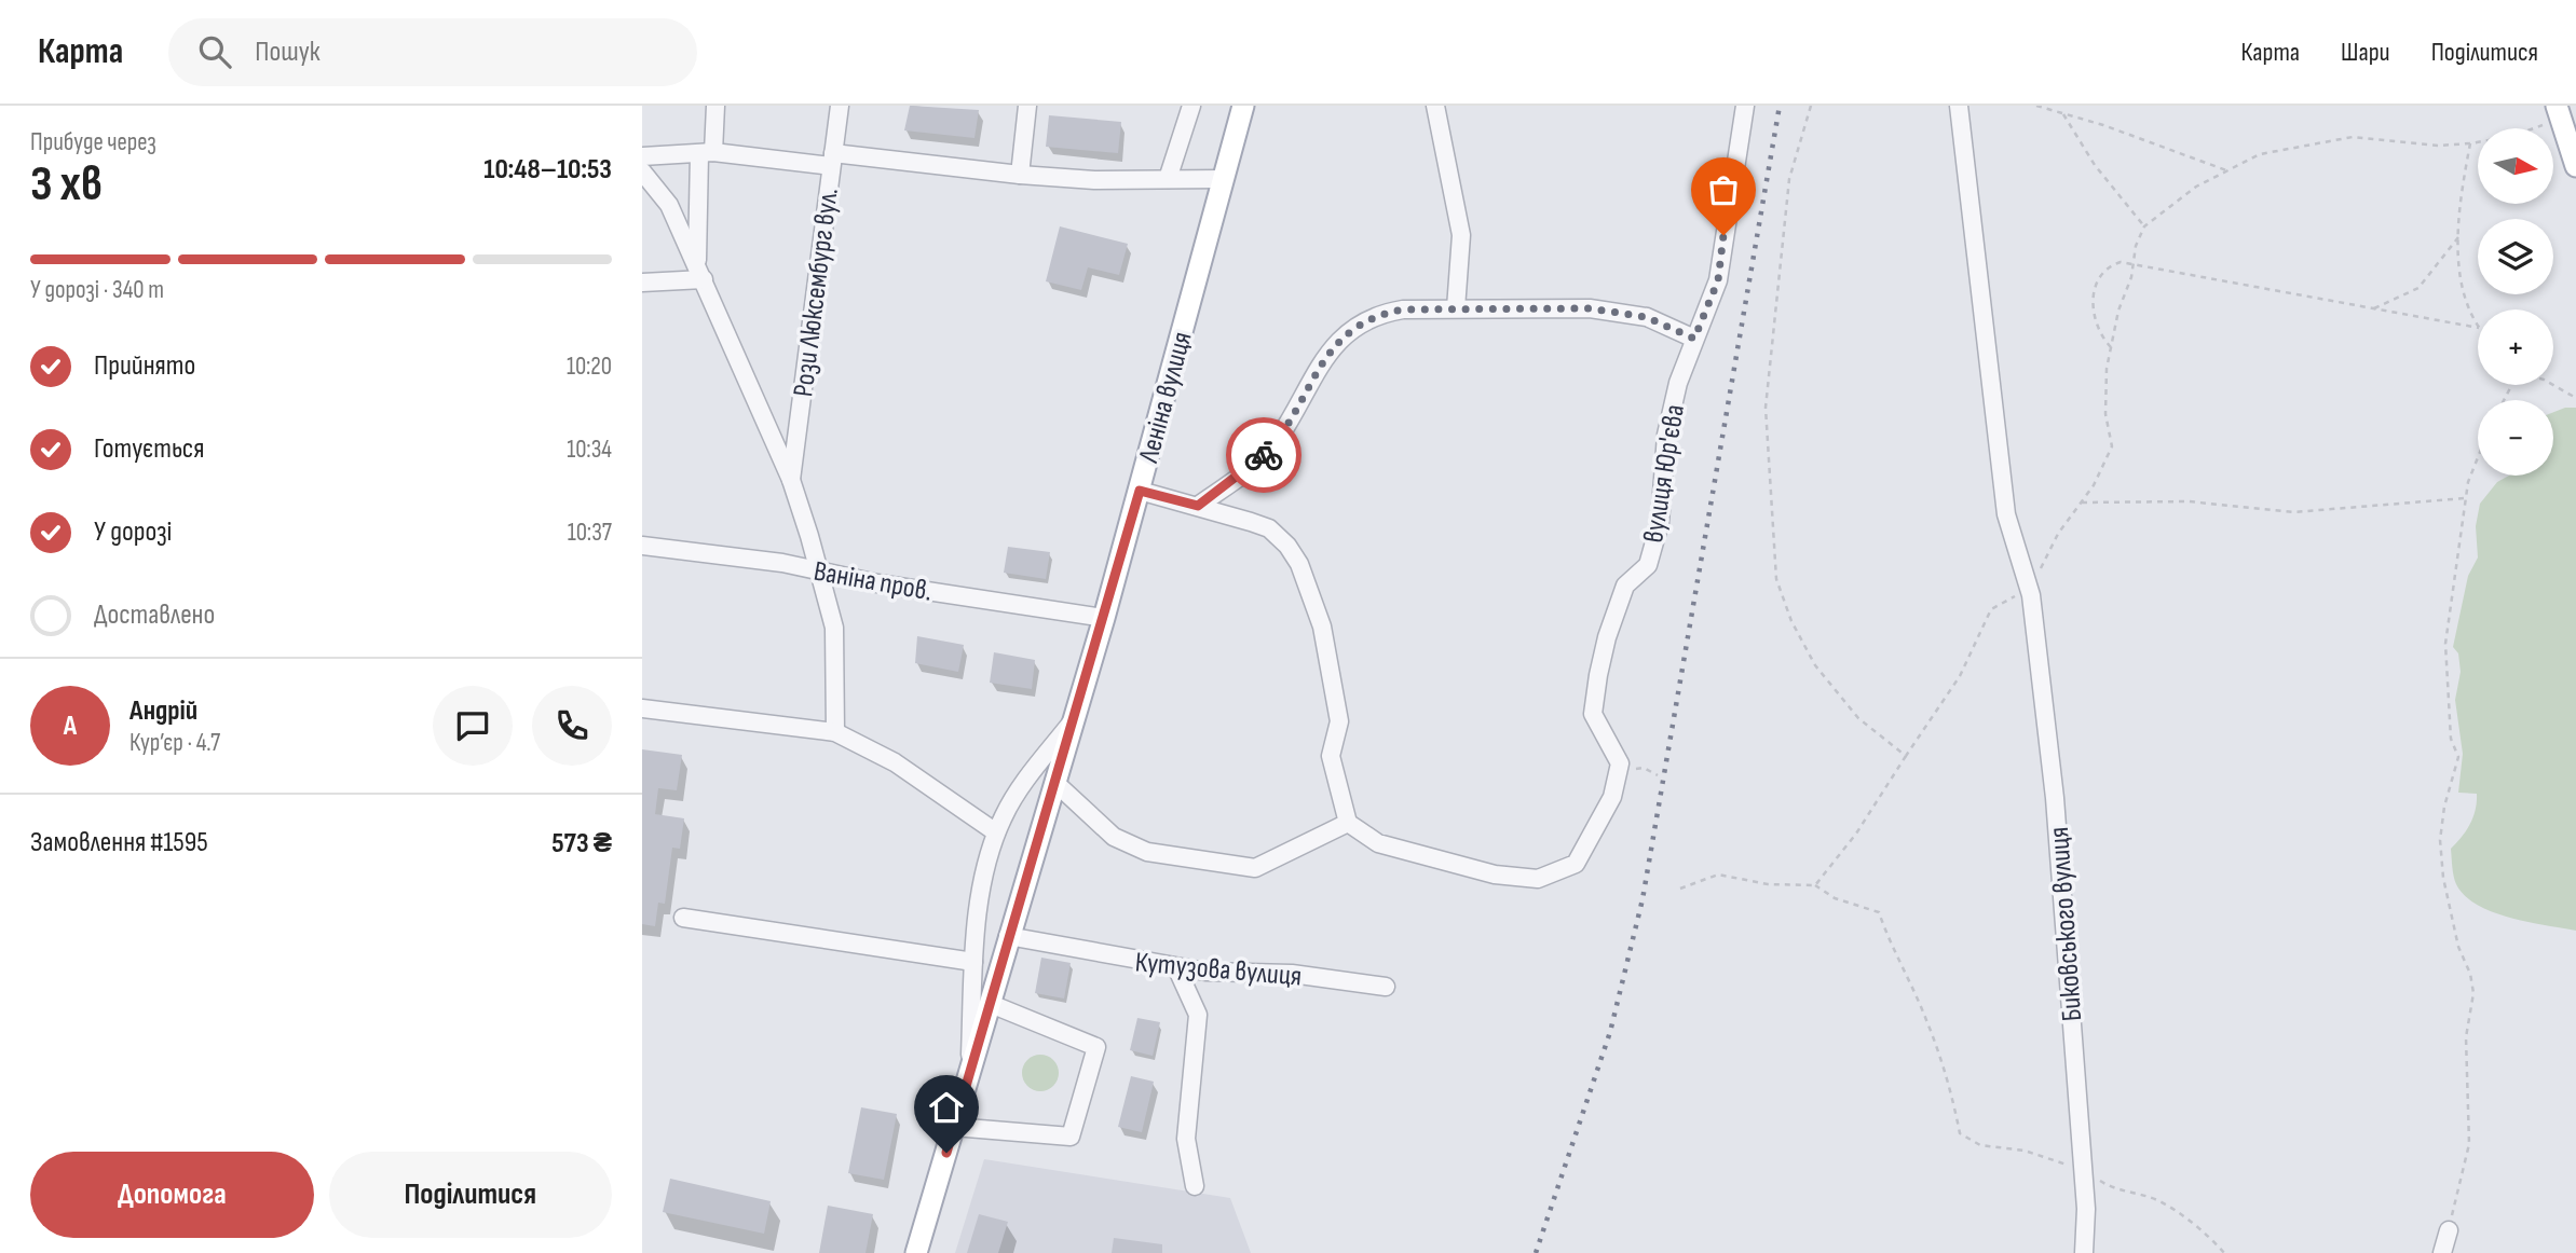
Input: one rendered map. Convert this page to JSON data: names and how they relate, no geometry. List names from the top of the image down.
{
  "streets": {
    "main road": ["Леніна вулиця"],
    "street": [
      "Рози Люксембург вул.",
      "вулиця Юр'єва",
      "Ваніна пров.",
      "Биковського вулиця",
      "Кутузова вулиця"
    ]
  },
  "crossings": [
    ["Леніна вулиця", "Ваніна пров."],
    ["Леніна вулиця", "Кутузова вулиця"]
  ],
  "north": "right",
  "page": {
    "header": "Карта",
    "search": "Пошук",
    "nav": ["Карта", "Шари", "Поділитися"],
    "heading": ["3 хв", "Прибуде через", "10:48–10:53"],
    "panel": [
      "Андрій",
      "Кур’єр · 4.7",
      "Замовлення #1595",
      "573 ₴"
    ],
    "map_buttons": ["+", "−"],
    "bar": "У дорозі · 340 m",
    "list": [
      ["Прийнято", "10:20"],
      ["Готується", "10:34"],
      ["У дорозі", "10:37"],
      "Доставлено"
    ],
    "round": "А",
    "buttons": ["Допомога", "Поділитися"]
  }
}
